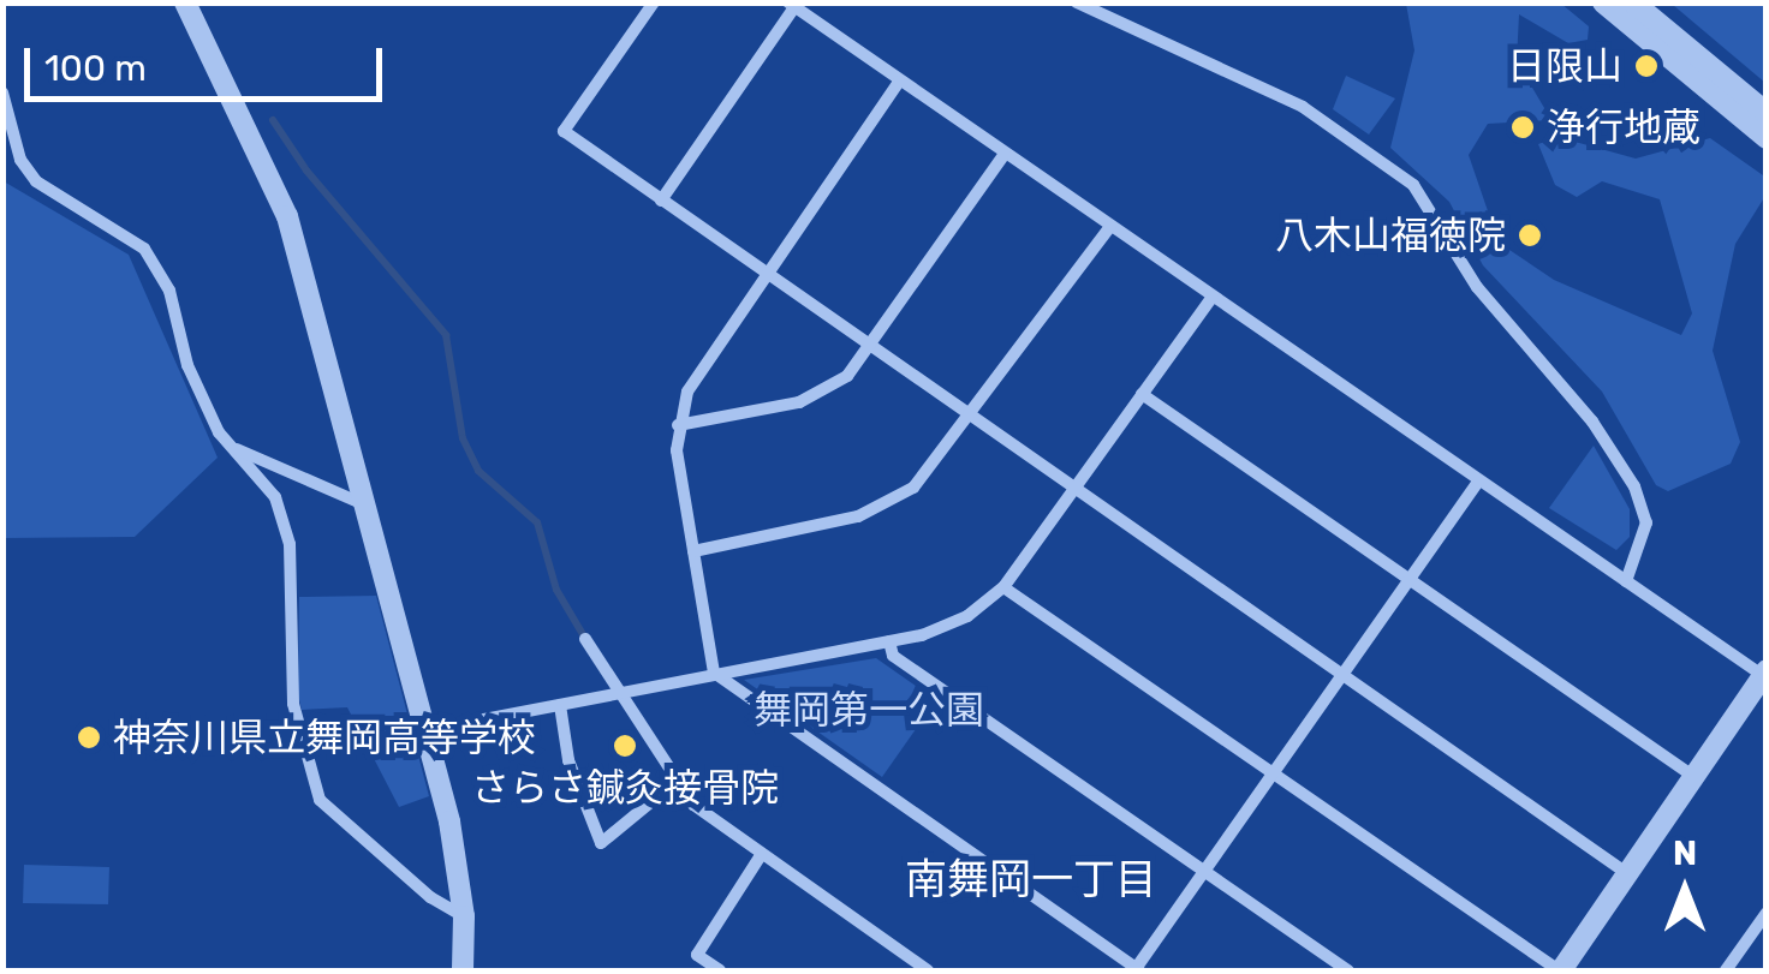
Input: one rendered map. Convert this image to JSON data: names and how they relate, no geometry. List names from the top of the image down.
{
  "districts": ["南舞岡一丁目"],
  "parks": ["舞岡第一公園"],
  "places": [
    "日限山",
    "浄行地蔵",
    "八木山福徳院",
    "神奈川県立舞岡高等学校",
    "さらさ鍼灸接骨院"
  ],
  "scale_bar": "100 m",
  "north": "top"
}
